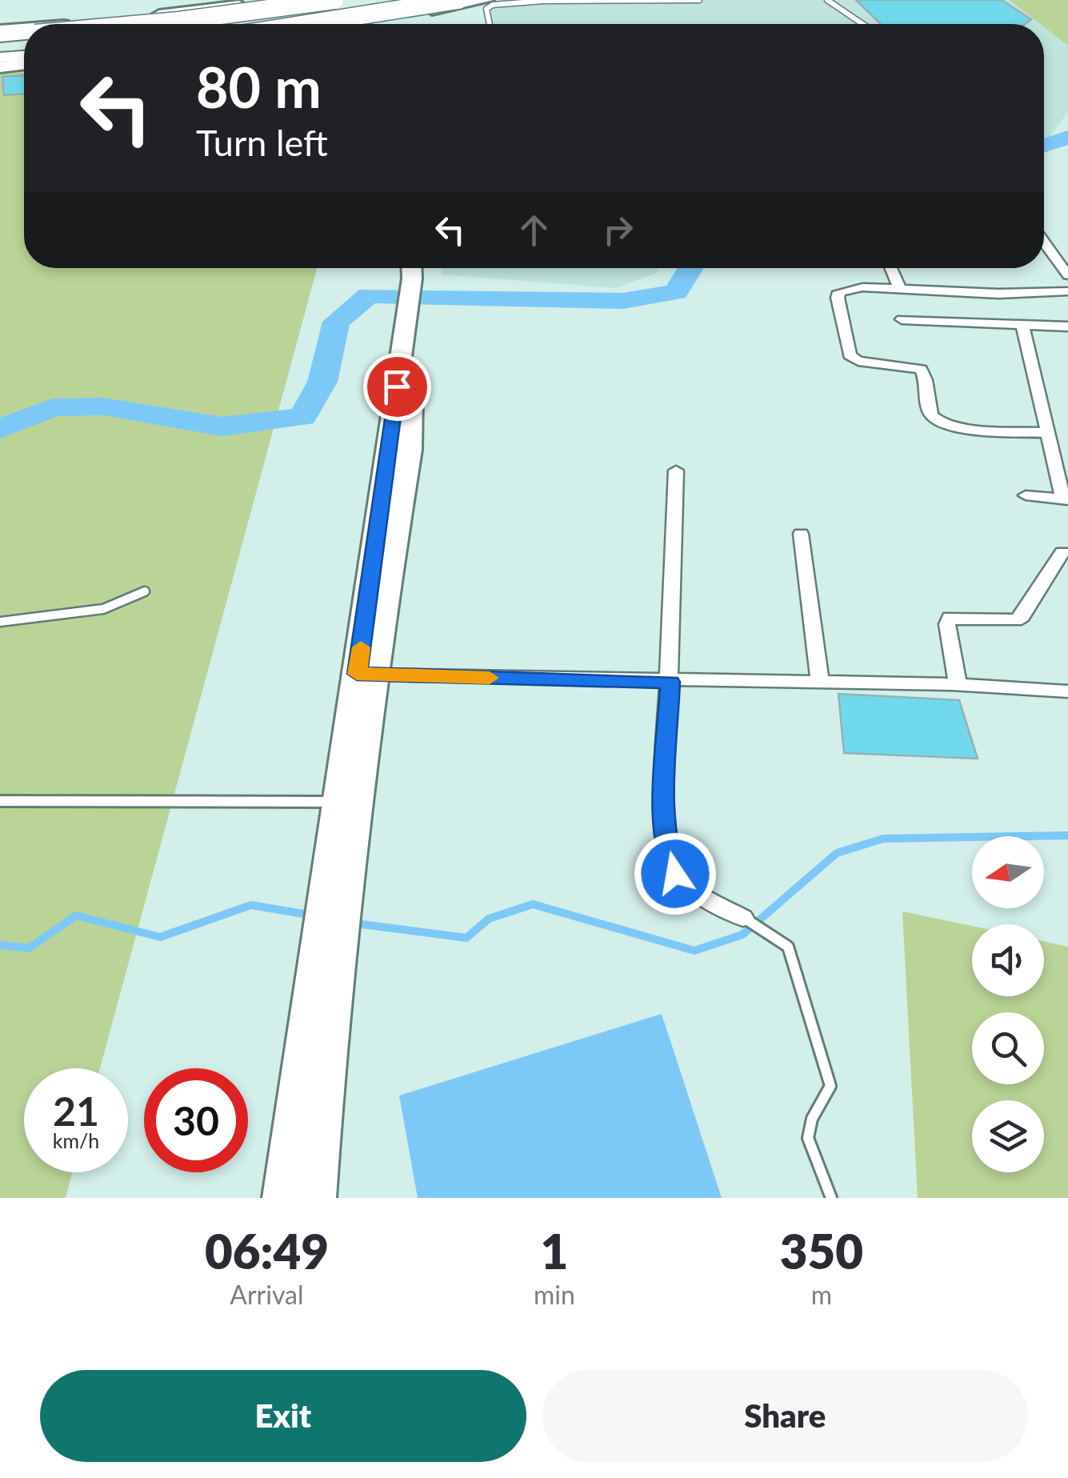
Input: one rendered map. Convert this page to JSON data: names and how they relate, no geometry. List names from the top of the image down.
{
  "north": "left",
  "page": {
    "turn": ["80 m", "Turn left"],
    "speed": "21 km/h",
    "limit": "30",
    "eta": [
      "06:49",
      "Arrival",
      "1",
      "min",
      "350",
      "m"
    ],
    "buttons": ["Exit", "Share"]
  }
}
